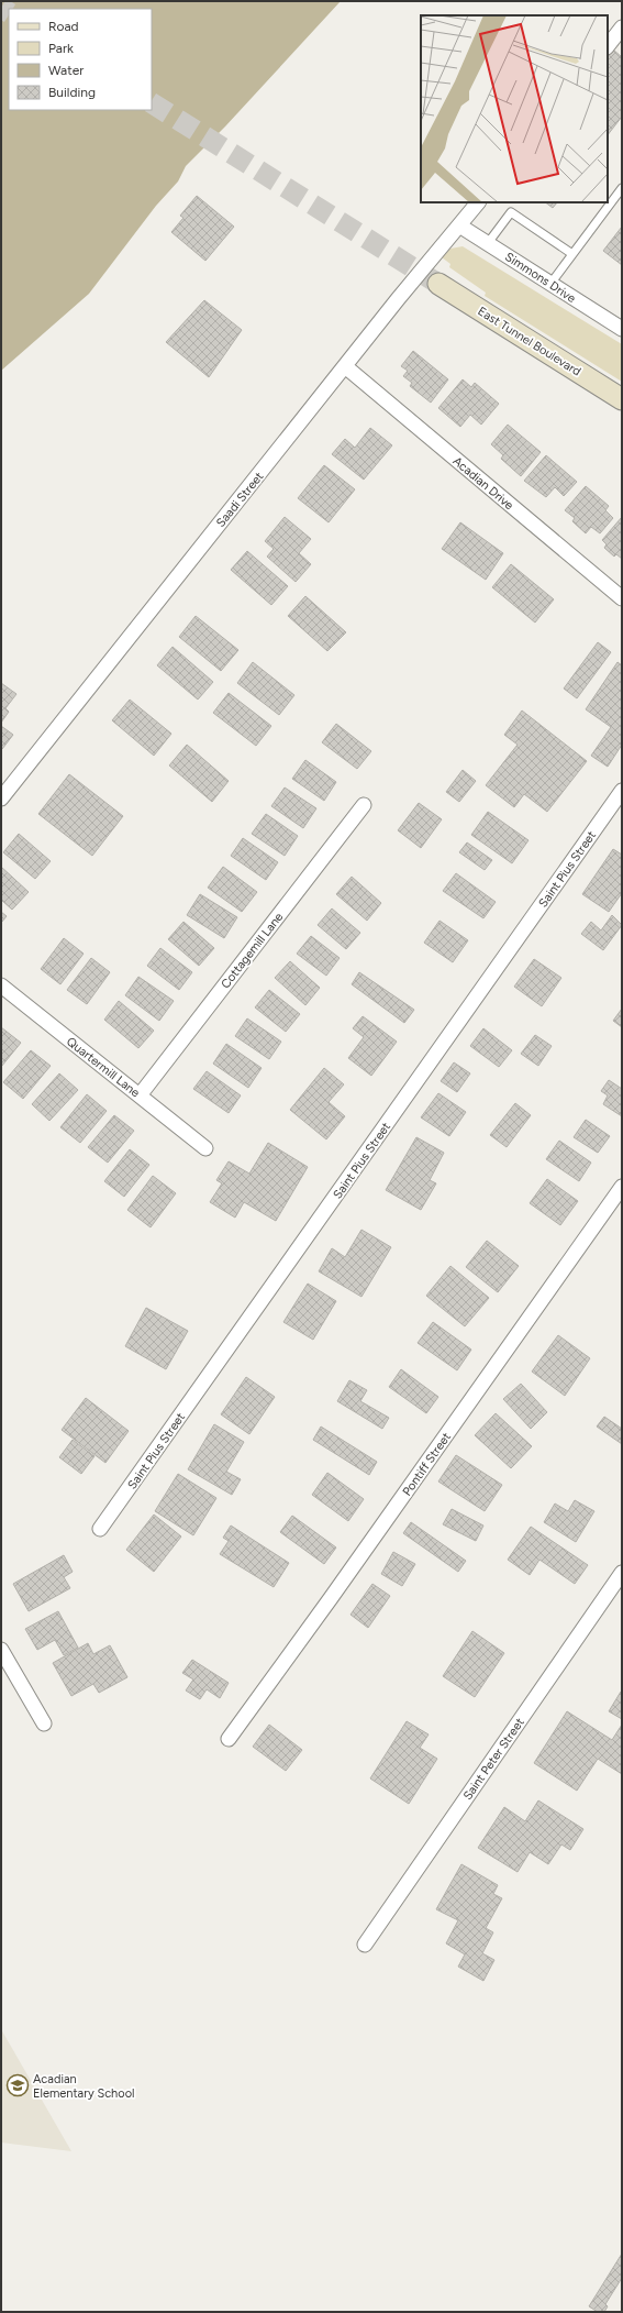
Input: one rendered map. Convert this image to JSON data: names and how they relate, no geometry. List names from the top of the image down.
{
  "streets": {
    "main road": ["East Tunnel Boulevard"],
    "street": [
      "Simmons Drive",
      "Acadian Drive",
      "Saadi Street",
      "Saint Pius Street",
      "Cottagemill Lane",
      "Quartermill Lane",
      "Pontiff Street",
      "Saint Peter Street"
    ]
  },
  "crossings": [
    ["Simmons Drive", "Saadi Street"],
    ["Acadian Drive", "Saadi Street"],
    ["Cottagemill Lane", "Quartermill Lane"]
  ],
  "places": {
    "school or university": ["Acadian Elementary School"]
  },
  "legend": [
    "Road",
    "Park",
    "Water",
    "Building"
  ]
}
